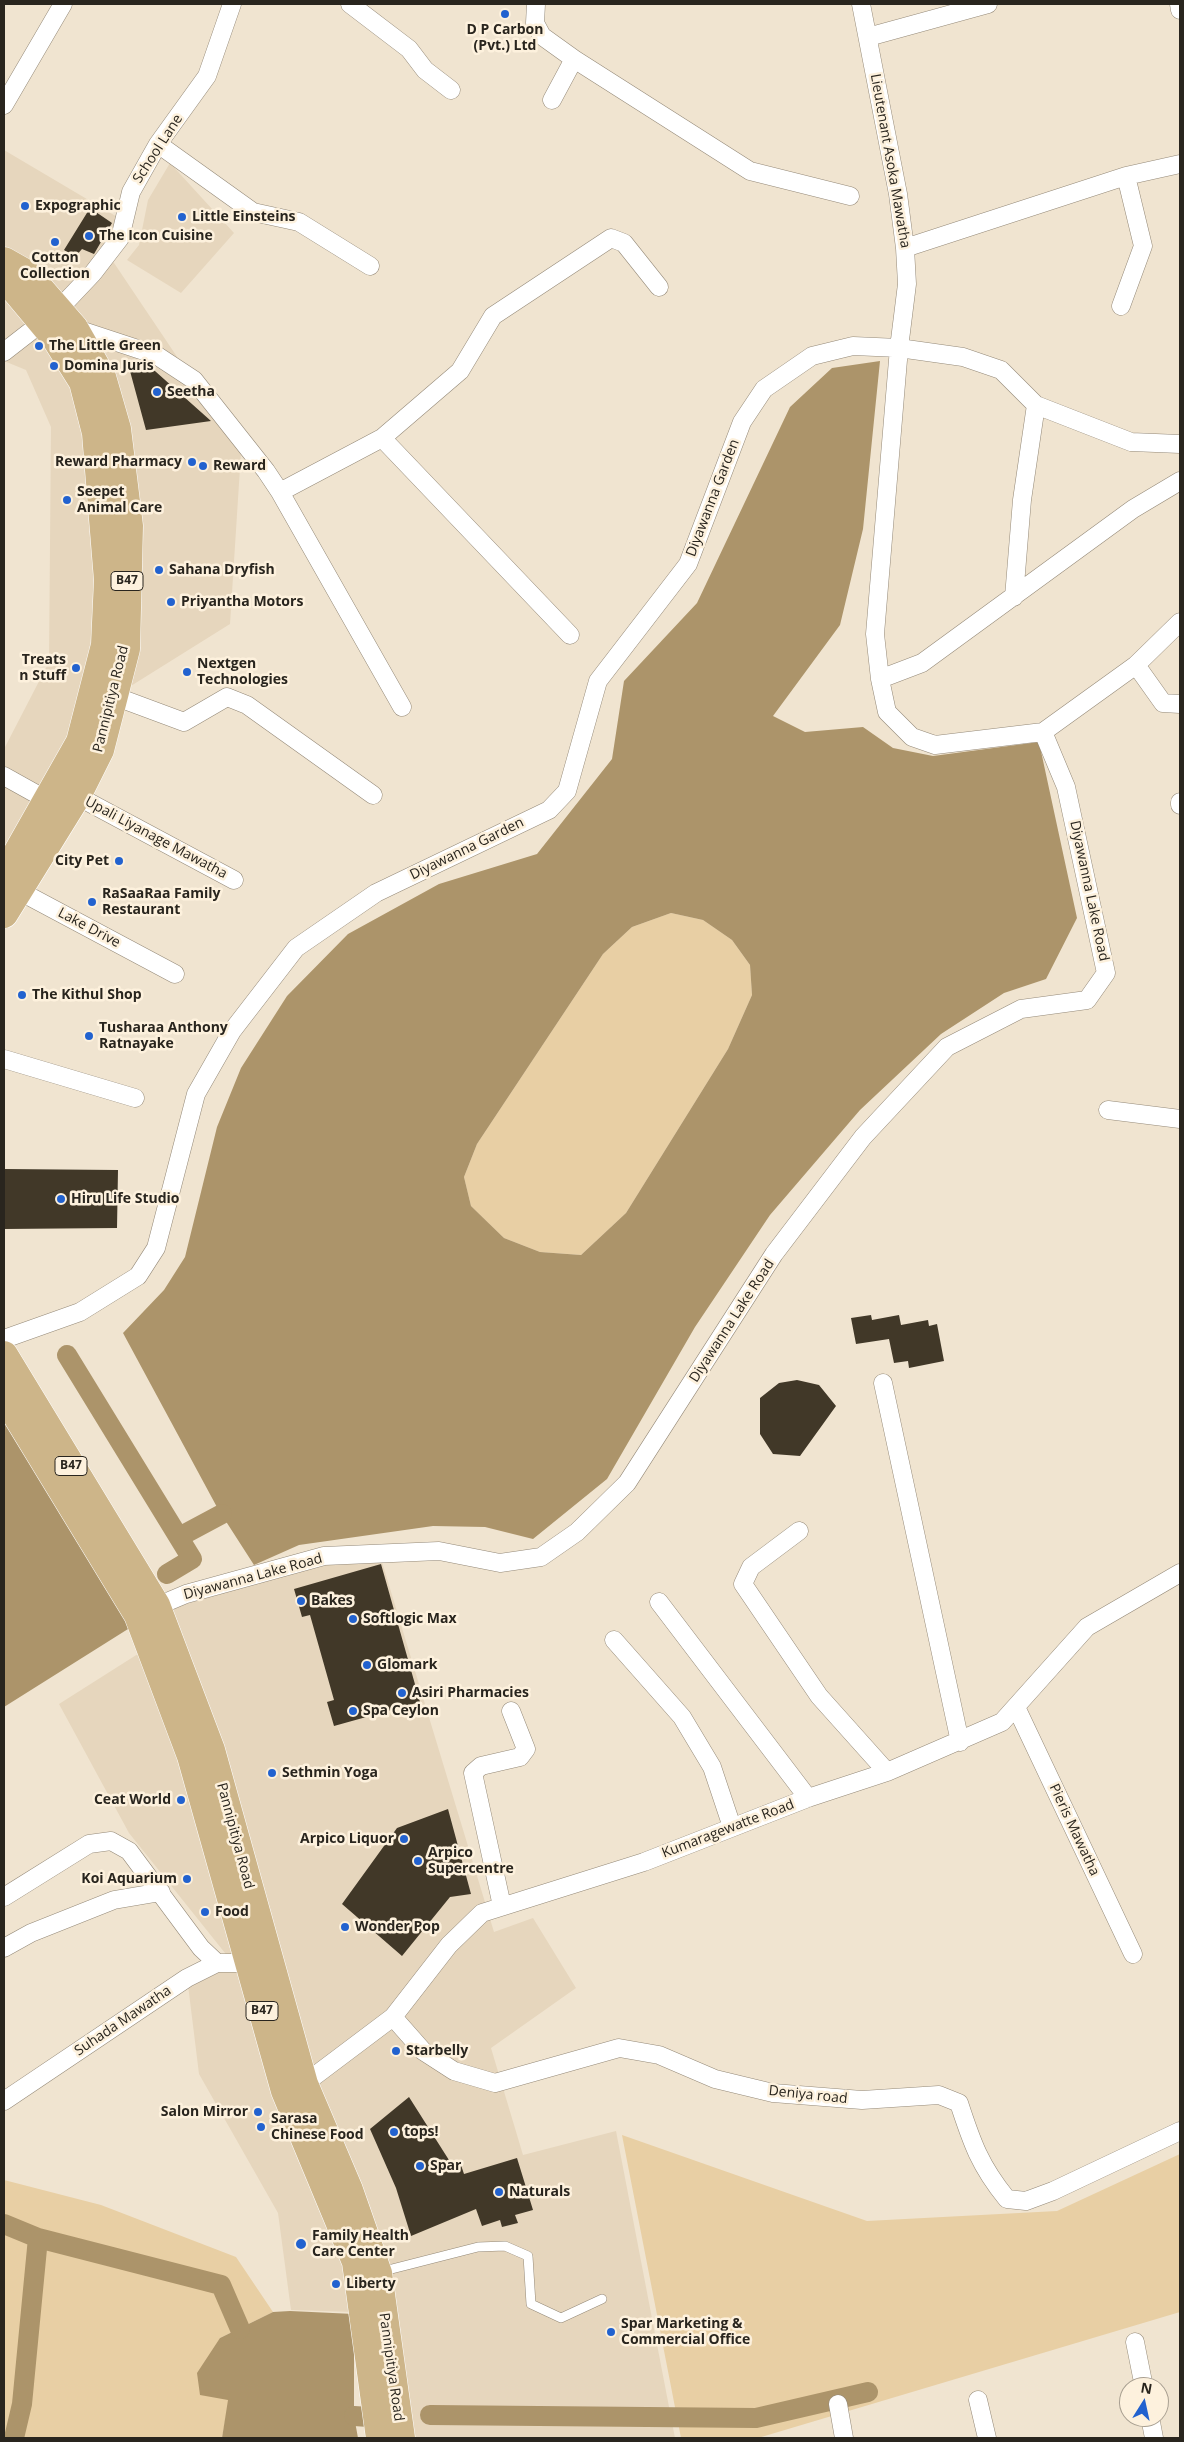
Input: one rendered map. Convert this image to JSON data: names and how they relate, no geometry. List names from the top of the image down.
{
  "streets": {
    "main road": ["B47", "Pannipitiya Road"],
    "street": [
      "School Lane",
      "Lieutenant Asoka Mawatha",
      "Diyawanna Garden",
      "Upali Liyanage Mawatha",
      "Diyawanna Lake Road",
      "Lake Drive",
      "Kumaragewatte Road",
      "Pieris Mawatha",
      "Suhada Mawatha",
      "Deniya road"
    ]
  },
  "crossings": [
    ["School Lane", "Pannipitiya Road"],
    ["Lieutenant Asoka Mawatha", "Diyawanna Garden"],
    ["Pannipitiya Road", "Upali Liyanage Mawatha"],
    ["Pannipitiya Road", "Diyawanna Lake Road"],
    ["Pannipitiya Road", "Lake Drive"],
    ["Pannipitiya Road", "Kumaragewatte Road"],
    ["Pannipitiya Road", "Suhada Mawatha"],
    ["Kumaragewatte Road", "Pieris Mawatha"],
    ["Kumaragewatte Road", "Deniya road"]
  ],
  "places": [
    "D P Carbon (Pvt.) Ltd",
    "Expographic",
    "Little Einsteins",
    "The Icon Cuisine",
    "Cotton Collection",
    "The Little Green",
    "Domina Juris",
    "Seetha",
    "Reward Pharmacy",
    "Reward",
    "Seepet Animal Care",
    "Sahana Dryfish",
    "Priyantha Motors",
    "Treats n Stuff",
    "Nextgen Technologies",
    "City Pet",
    "RaSaaRaa Family Restaurant",
    "The Kithul Shop",
    "Tusharaa Anthony Ratnayake",
    "Hiru Life Studio",
    "Bakes",
    "Softlogic Max",
    "Glomark",
    "Asiri Pharmacies",
    "Spa Ceylon",
    "Sethmin Yoga",
    "Ceat World",
    "Arpico Liquor",
    "Arpico Supercentre",
    "Koi Aquarium",
    "Food",
    "Wonder Pop",
    "Starbelly",
    "Salon Mirror",
    "Sarasa Chinese Food",
    "tops!",
    "Spar",
    "Naturals",
    "Family Health Care Center",
    "Liberty",
    "Spar Marketing & Commercial Office"
  ],
  "north": "top"
}
